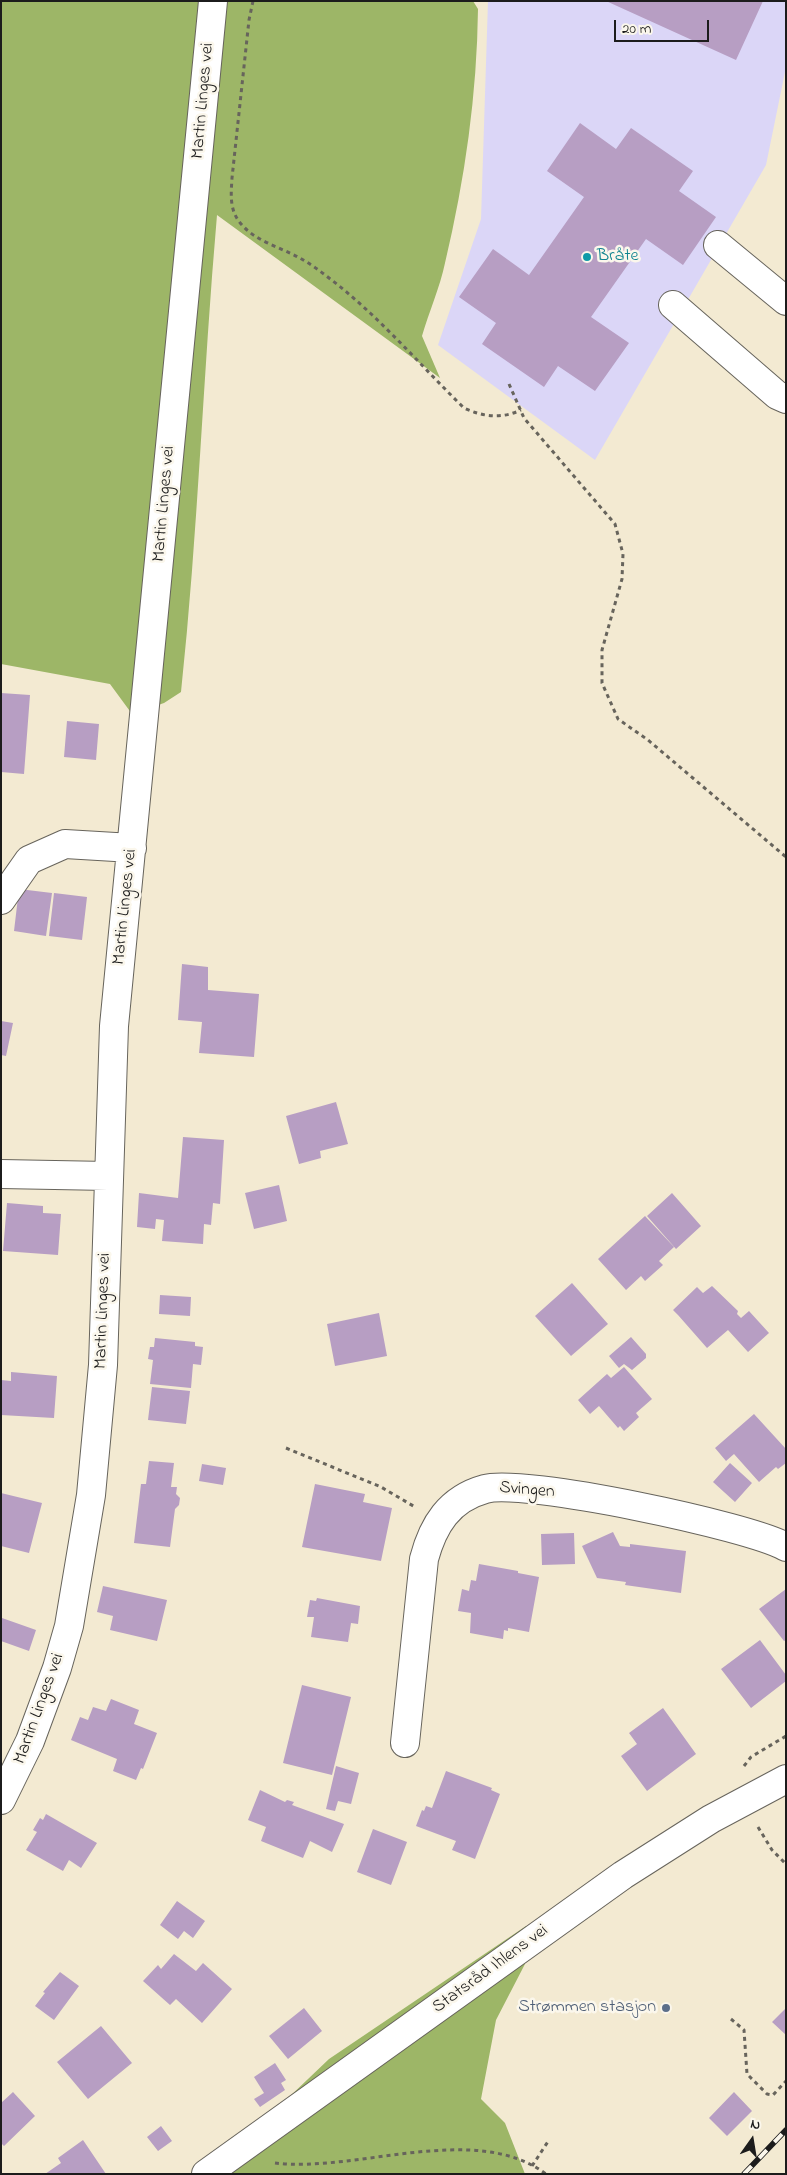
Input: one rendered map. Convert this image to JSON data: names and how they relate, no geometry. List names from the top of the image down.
{
  "streets": {
    "street": ["Martin Linges vei", "Svingen", "Statsråd Ihlens vei"]
  },
  "places": ["Bråte", "Strømmen stasjon"],
  "scale_bar": "20 m",
  "north": "top"
}
